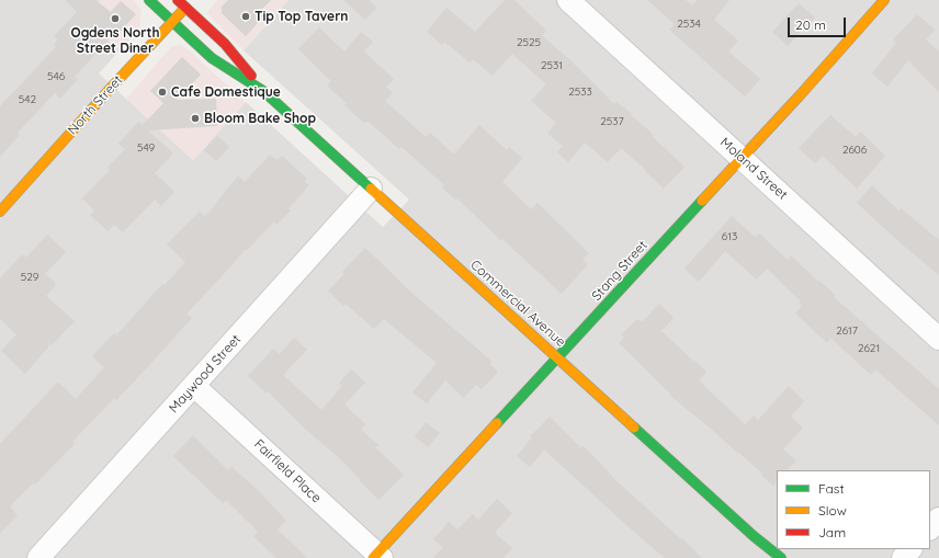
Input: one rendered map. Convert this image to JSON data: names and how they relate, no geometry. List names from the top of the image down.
{
  "streets": {
    "street": [
      "North Street",
      "Moland Street",
      "Stang Street",
      "Commercial Avenue",
      "Maywood Street",
      "Fairfield Place"
    ]
  },
  "crossings": [
    ["North Street", "Commercial Avenue"],
    ["Moland Street", "Stang Street"],
    ["Stang Street", "Commercial Avenue"],
    ["Stang Street", "Fairfield Place"],
    ["Commercial Avenue", "Maywood Street"],
    ["Maywood Street", "Fairfield Place"]
  ],
  "places": [
    "Tip Top Tavern",
    "Ogdens North Street Diner",
    "Cafe Domestique",
    "Bloom Bake Shop"
  ],
  "house_numbers": [
    "2534",
    "2525",
    "2531",
    "546",
    "2533",
    "542",
    "2537",
    "549",
    "2606",
    "613",
    "529",
    "2617",
    "2621"
  ],
  "legend": ["Fast", "Slow", "Jam"],
  "scale_bar": "20 m"
}
